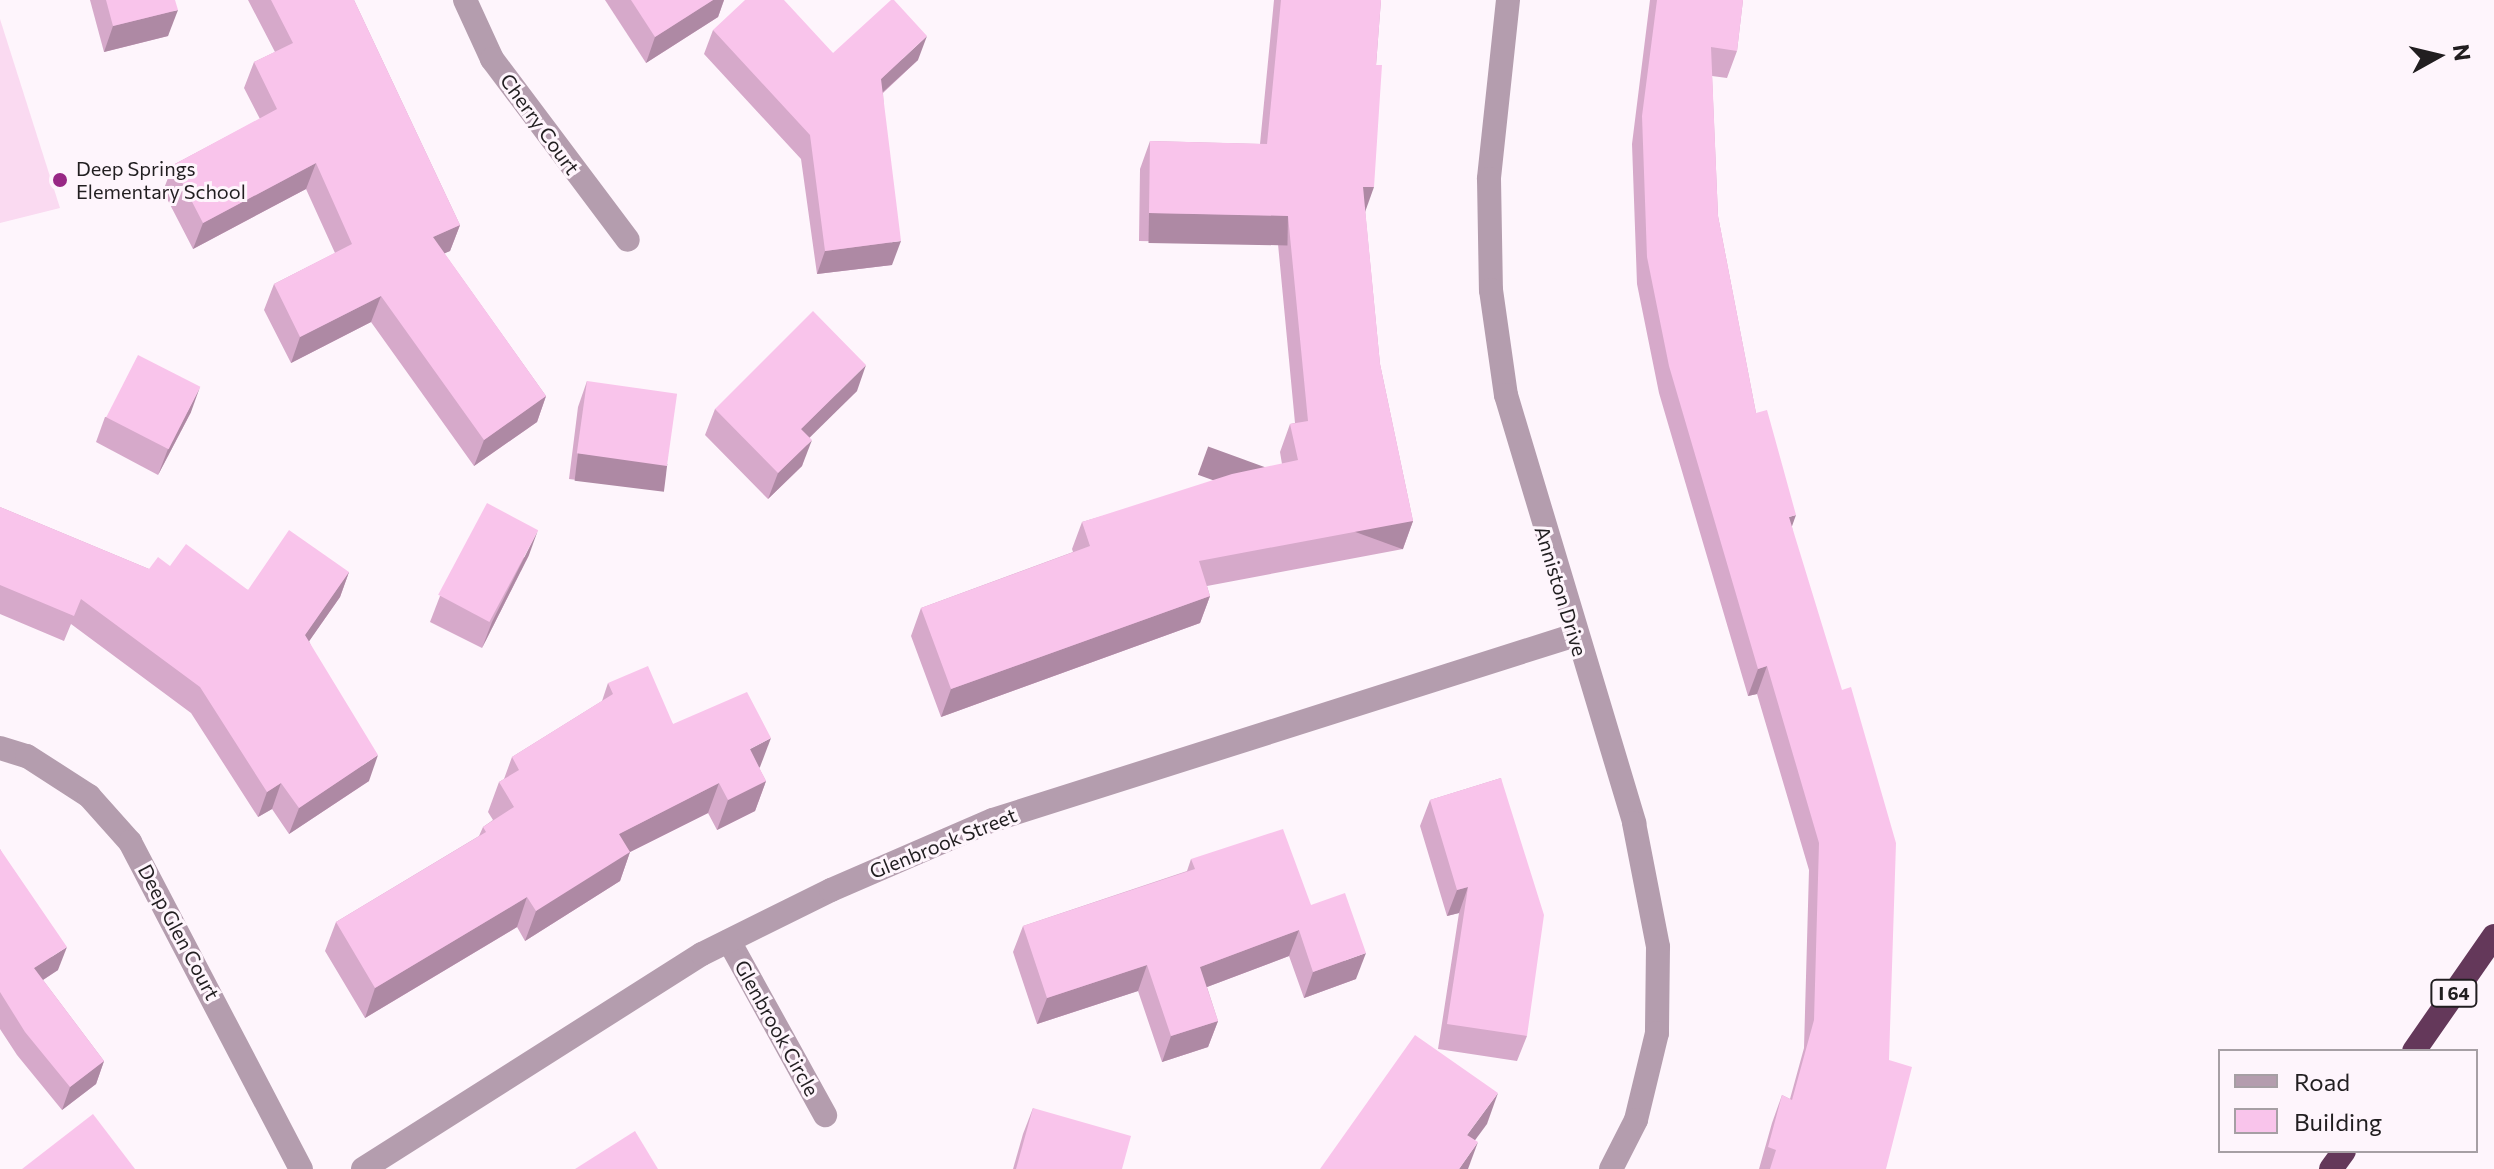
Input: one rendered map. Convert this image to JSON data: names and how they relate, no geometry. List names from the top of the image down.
{
  "streets": {
    "highway": ["I 64"],
    "street": [
      "Cherry Court",
      "Anniston Drive",
      "Glenbrook Street",
      "Deep Glen Court",
      "Glenbrook Circle"
    ]
  },
  "crossings": [
    ["Anniston Drive", "Glenbrook Street"],
    ["Glenbrook Street", "Glenbrook Circle"]
  ],
  "places": ["Deep Springs Elementary School"],
  "legend": ["Road", "Building"],
  "north": "right"
}
